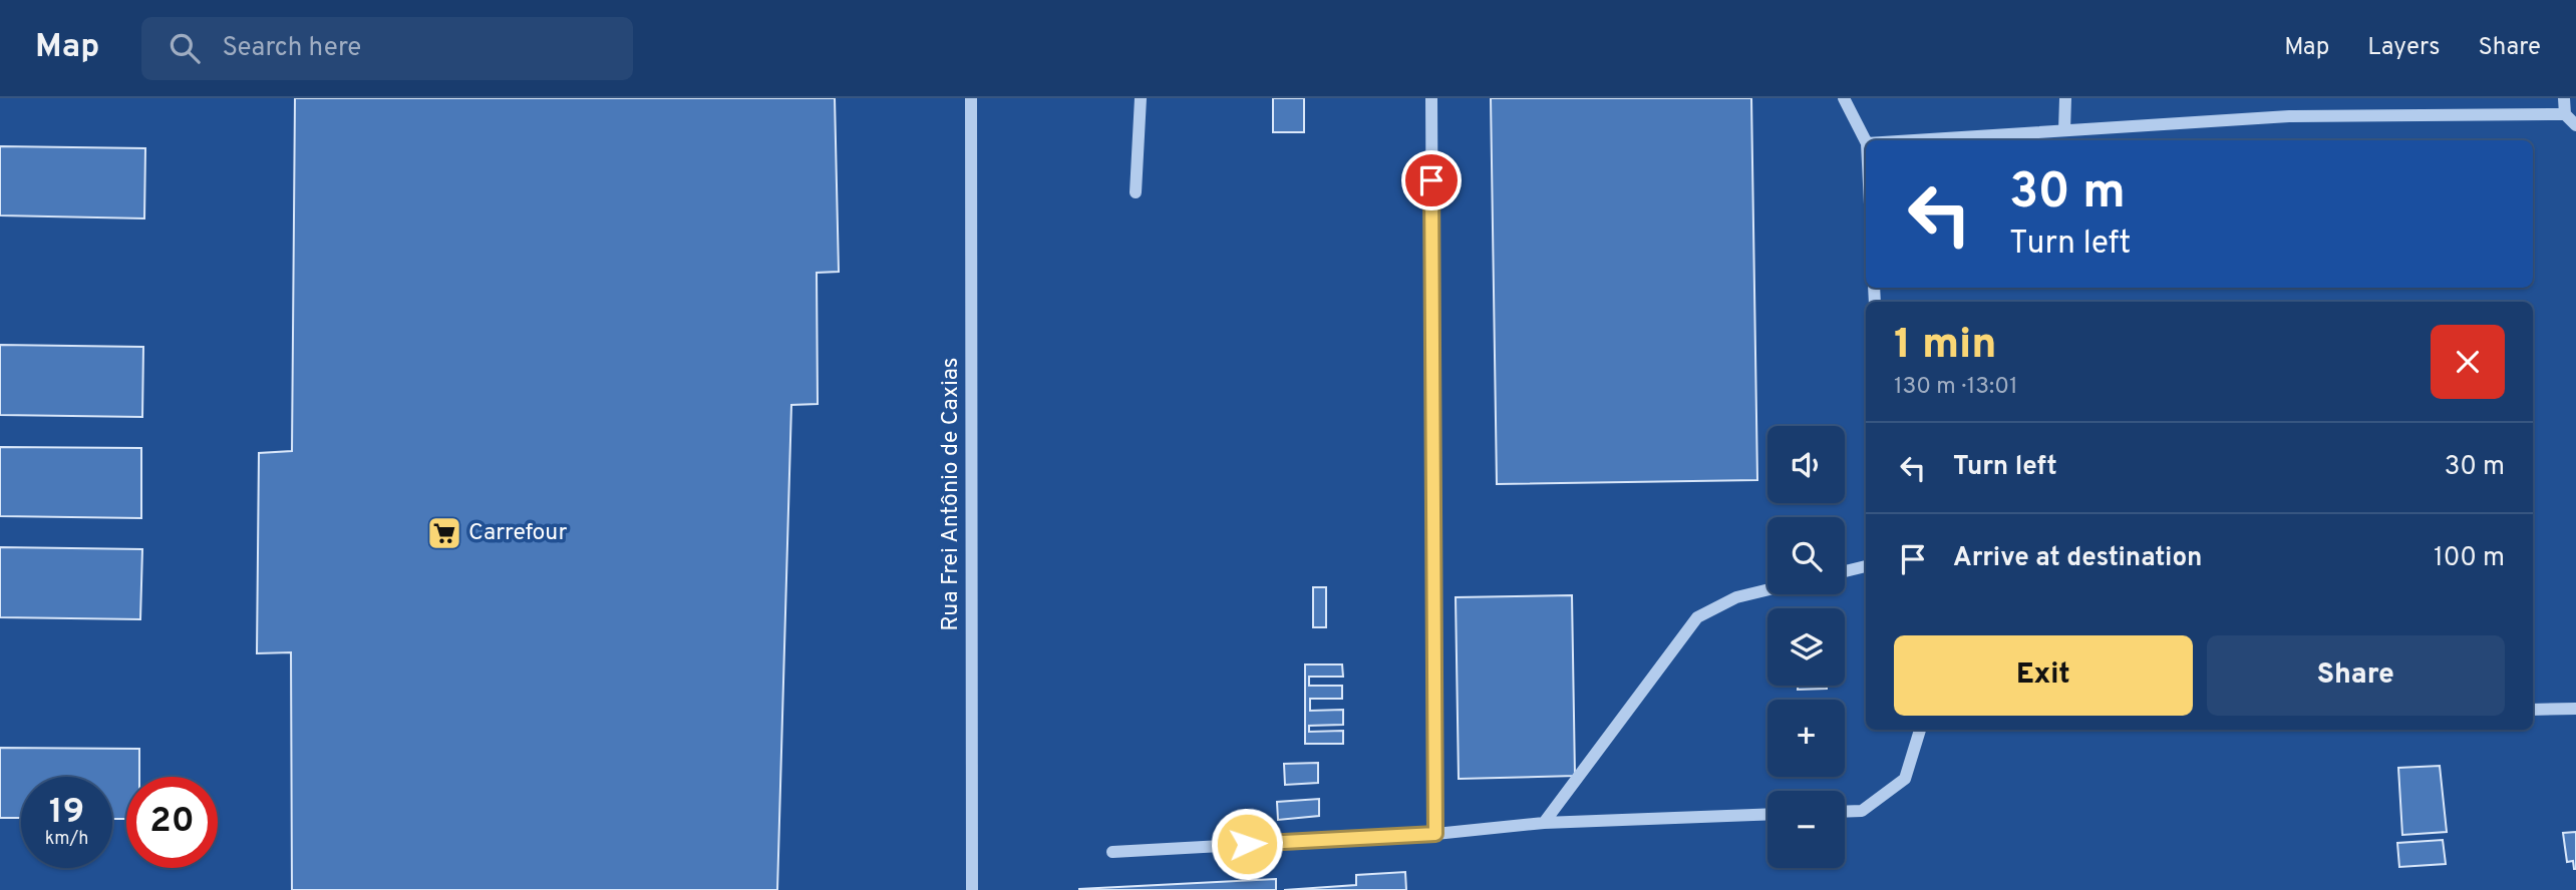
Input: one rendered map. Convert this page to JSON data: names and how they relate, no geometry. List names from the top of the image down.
{
  "streets": {
    "street": ["Rua Frei Antônio de Caxias"]
  },
  "places": {
    "supermarket": ["Carrefour"]
  },
  "page": {
    "header": "Map",
    "search": "Search here",
    "nav": ["Map", "Layers", "Share"],
    "turn": ["30 m", "Turn left"],
    "heading": ["1 min", "130 m · 13:01"],
    "list": [
      {
        "name": "Turn left",
        "value": "30 m"
      },
      {
        "name": "Arrive at destination",
        "value": "100 m"
      }
    ],
    "map_buttons": ["+", "−"],
    "buttons": ["Exit", "Share"],
    "speed": "19 km/h",
    "limit": "20"
  }
}
